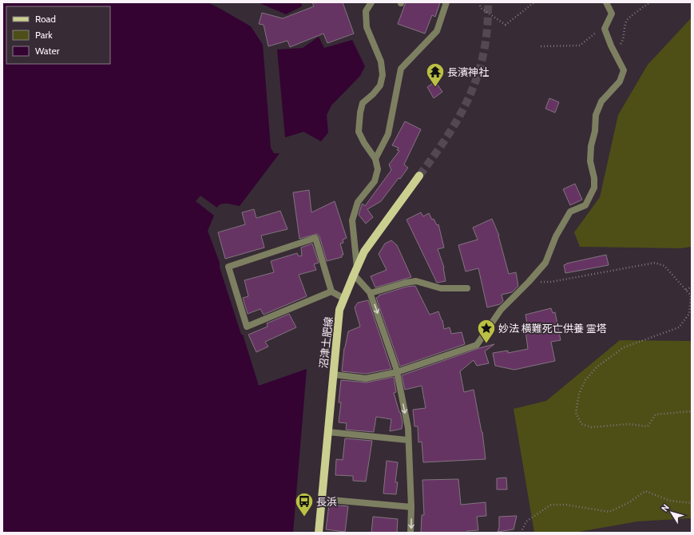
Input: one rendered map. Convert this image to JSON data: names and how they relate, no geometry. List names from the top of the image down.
{
  "streets": {
    "main road": ["沼津土肥線"]
  },
  "places": {
    "temple": ["長濱神社"],
    "place": ["妙法 横難死亡供養 霊塔"],
    "bus stop": ["長浜"]
  },
  "legend": ["Road", "Park", "Water"],
  "north": "top left"
}
